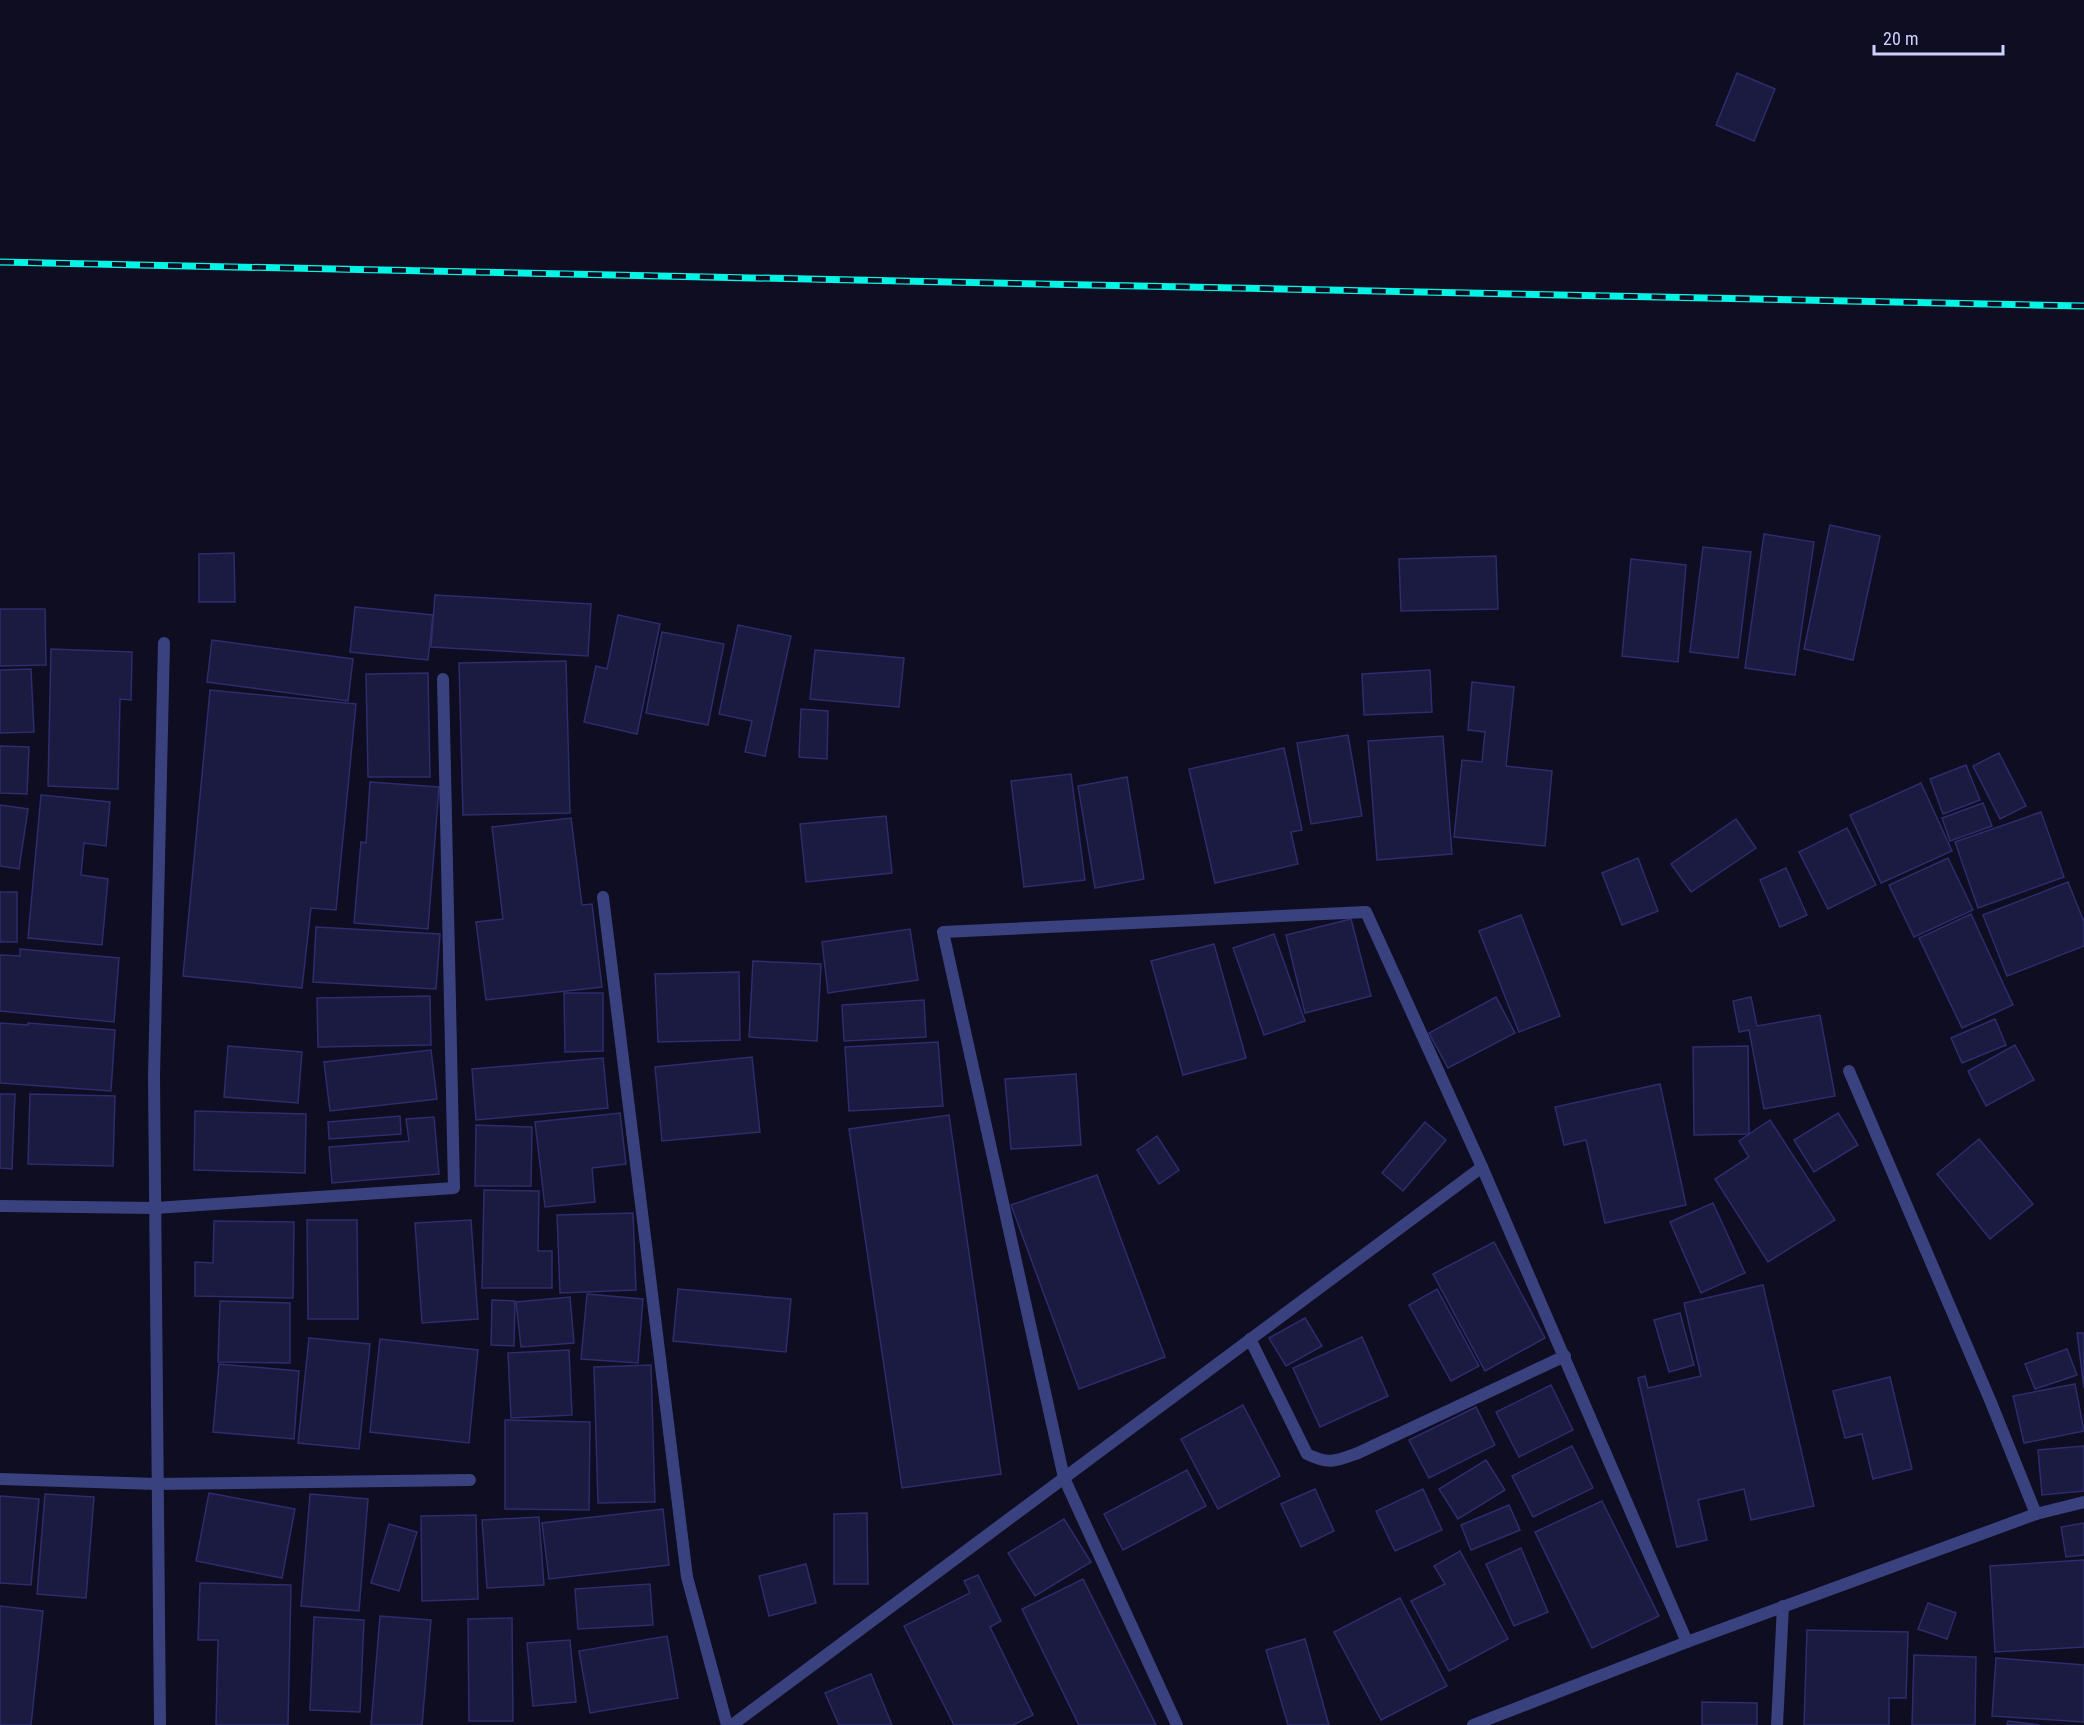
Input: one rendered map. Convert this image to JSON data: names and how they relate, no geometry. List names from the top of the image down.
{
  "scale_bar": "20 m"
}
